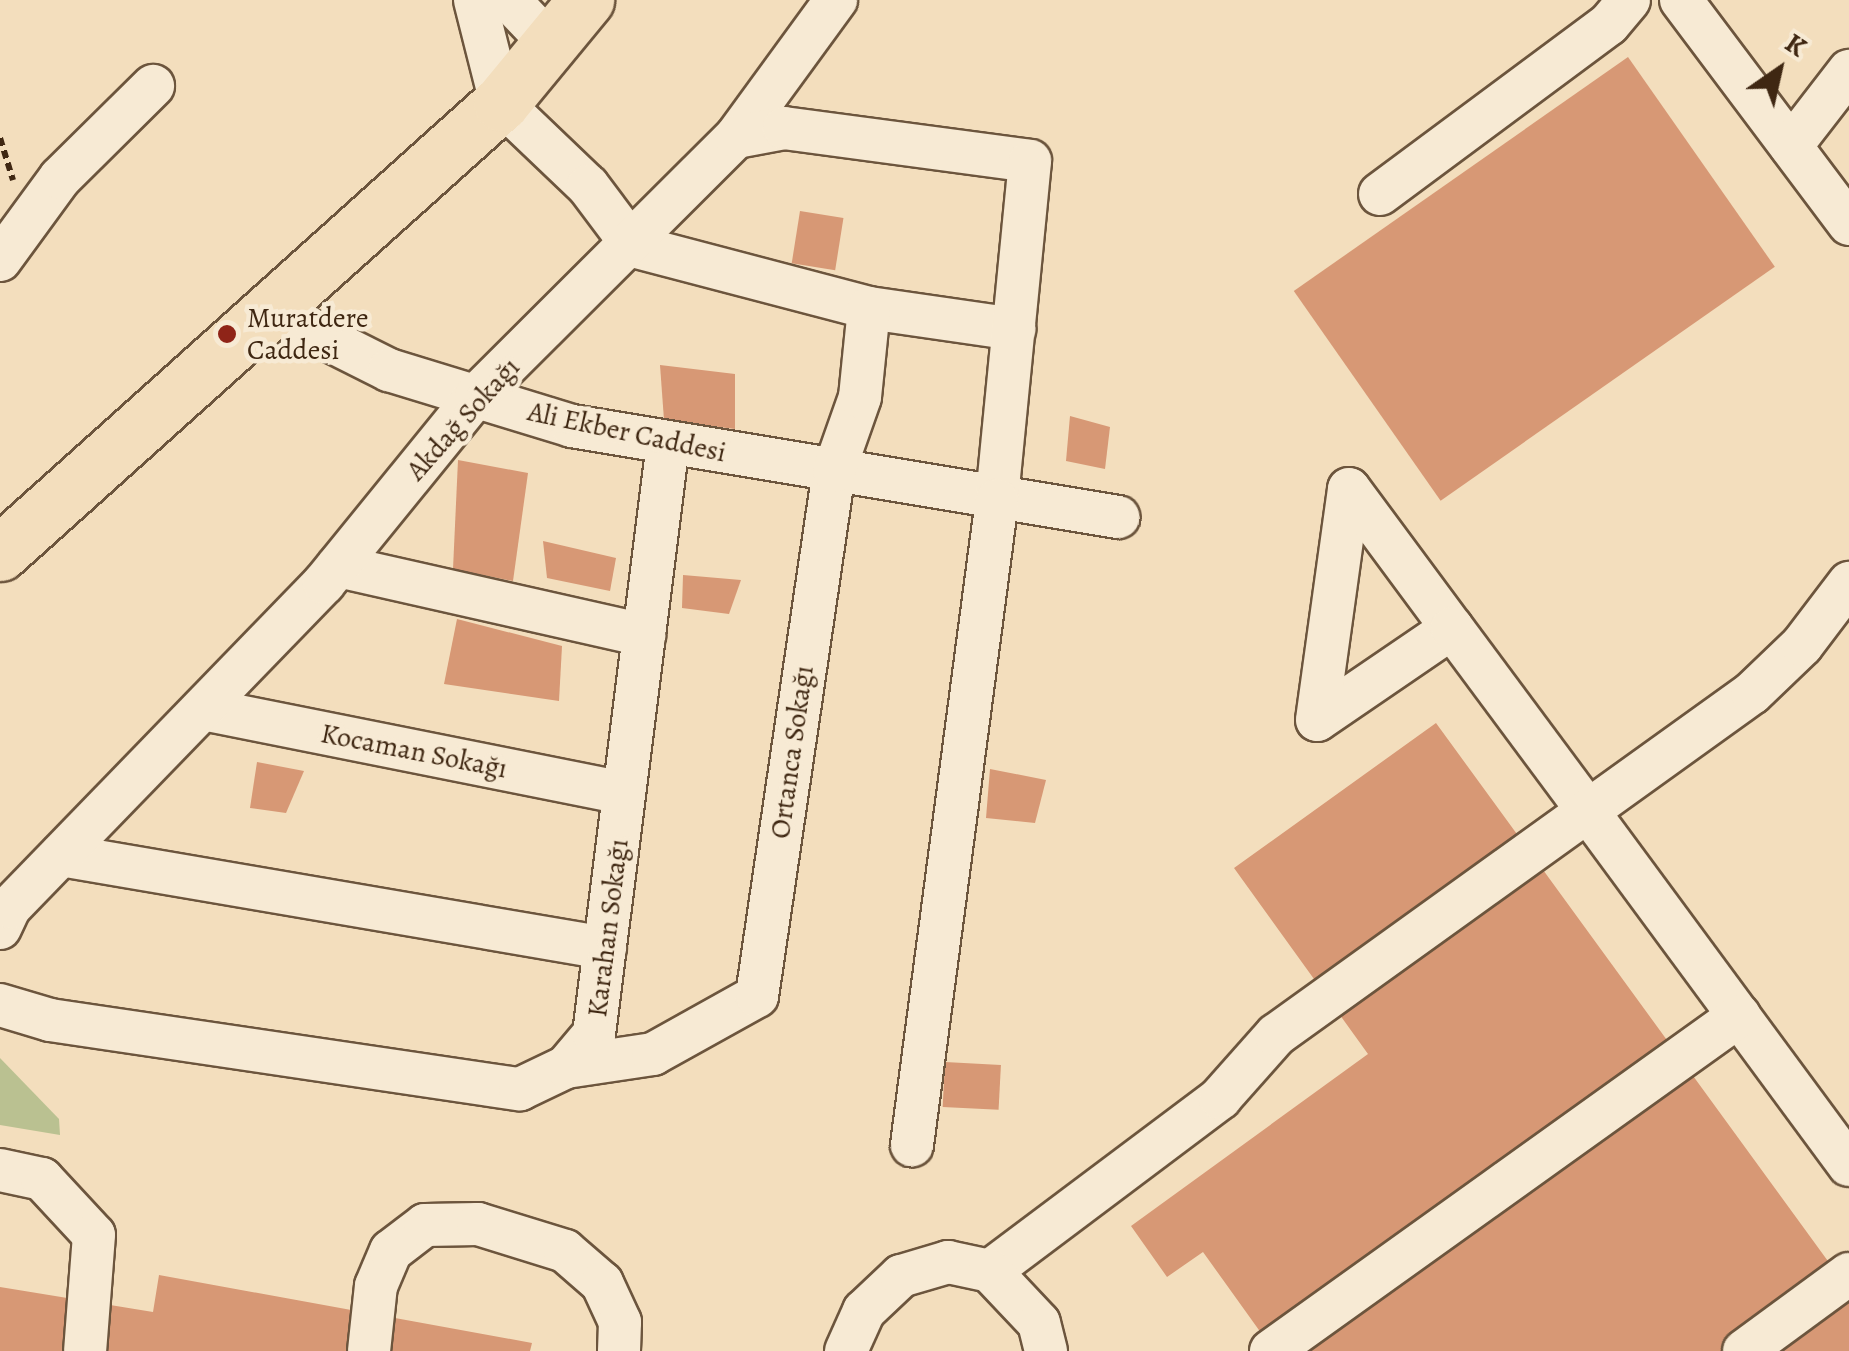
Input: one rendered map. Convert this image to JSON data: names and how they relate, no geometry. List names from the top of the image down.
{
  "streets": {
    "street": [
      "Akdağ Sokağı",
      "Ali Ekber Caddesi",
      "Kocaman Sokağı",
      "Ortanca Sokağı",
      "Karahan Sokağı"
    ]
  },
  "crossings": [
    ["Akdağ Sokağı", "Ali Ekber Caddesi"],
    ["Akdağ Sokağı", "Kocaman Sokağı"],
    ["Ali Ekber Caddesi", "Ortanca Sokağı"],
    ["Ali Ekber Caddesi", "Karahan Sokağı"],
    ["Kocaman Sokağı", "Karahan Sokağı"],
    ["Ortanca Sokağı", "Karahan Sokağı"]
  ],
  "places": ["Muratdere Caddesi"],
  "north": "top right"
}
